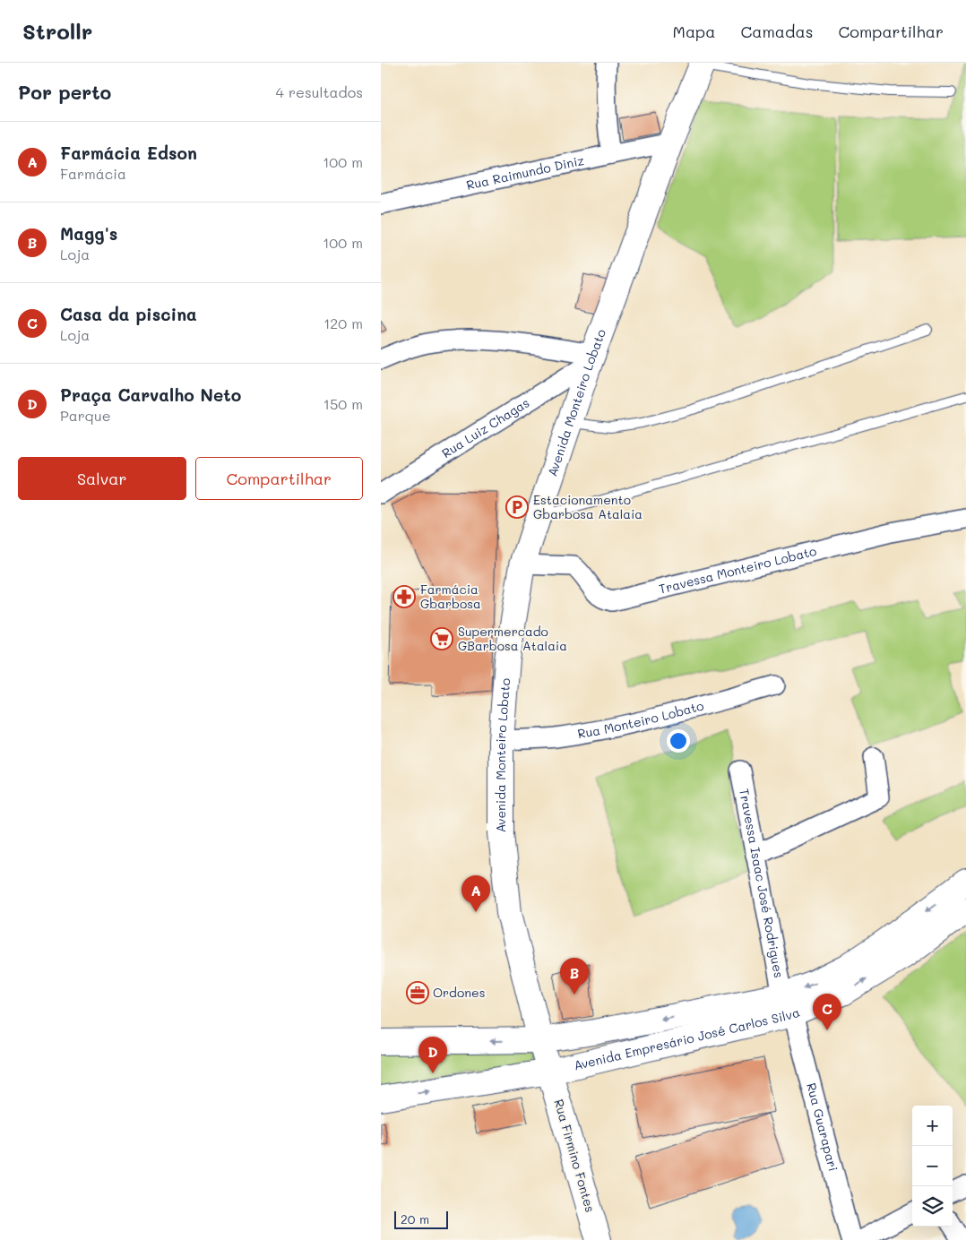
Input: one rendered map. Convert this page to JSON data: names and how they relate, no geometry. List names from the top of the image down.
{
  "streets": {
    "main road": ["Avenida Monteiro Lobato", "Avenida Empresário José Carlos Silva", "Rua Firmino Fontes"],
    "street": [
      "Rua Raimundo Diniz",
      "Rua Luiz Chagas",
      "Travessa Monteiro Lobato",
      "Rua Monteiro Lobato",
      "Travessa Isaac José Rodrigues",
      "Rua Guarapari"
    ]
  },
  "crossings": [
    ["Rua Raimundo Diniz", "Avenida Monteiro Lobato"],
    ["Avenida Monteiro Lobato", "Rua Luiz Chagas"],
    ["Avenida Monteiro Lobato", "Travessa Monteiro Lobato"],
    ["Avenida Monteiro Lobato", "Rua Monteiro Lobato"],
    ["Avenida Monteiro Lobato", "Avenida Empresário José Carlos Silva"],
    ["Avenida Monteiro Lobato", "Rua Firmino Fontes"],
    ["Travessa Isaac José Rodrigues", "Avenida Empresário José Carlos Silva"],
    ["Travessa Isaac José Rodrigues", "Rua Guarapari"],
    ["Avenida Empresário José Carlos Silva", "Rua Guarapari"],
    ["Avenida Empresário José Carlos Silva", "Rua Firmino Fontes"]
  ],
  "places": {
    "parking": ["Estacionamento Gbarbosa Atalaia"],
    "pharmacy": ["Farmácia Gbarbosa"],
    "supermarket": ["Supermercado GBarbosa Atalaia"],
    "office": ["Ordones"]
  },
  "scale_bar": "20 m",
  "page": {
    "header": "Strollr",
    "nav": ["Mapa", "Camadas", "Compartilhar"],
    "heading": ["Por perto", "4 resultados"],
    "list": [
      {
        "mark": "A",
        "name": "Farmácia Edson",
        "note": "Farmácia",
        "value": "100 m"
      },
      {
        "mark": "B",
        "name": "Magg's",
        "note": "Loja",
        "value": "100 m"
      },
      {
        "mark": "C",
        "name": "Casa da piscina",
        "note": "Loja",
        "value": "120 m"
      },
      {
        "mark": "D",
        "name": "Praça Carvalho Neto",
        "note": "Parque",
        "value": "150 m"
      }
    ],
    "buttons": ["Salvar", "Compartilhar"],
    "pins": [
      "A",
      "B",
      "C",
      "D"
    ],
    "map_buttons": ["+", "−"],
    "scale": "20 m"
  }
}
